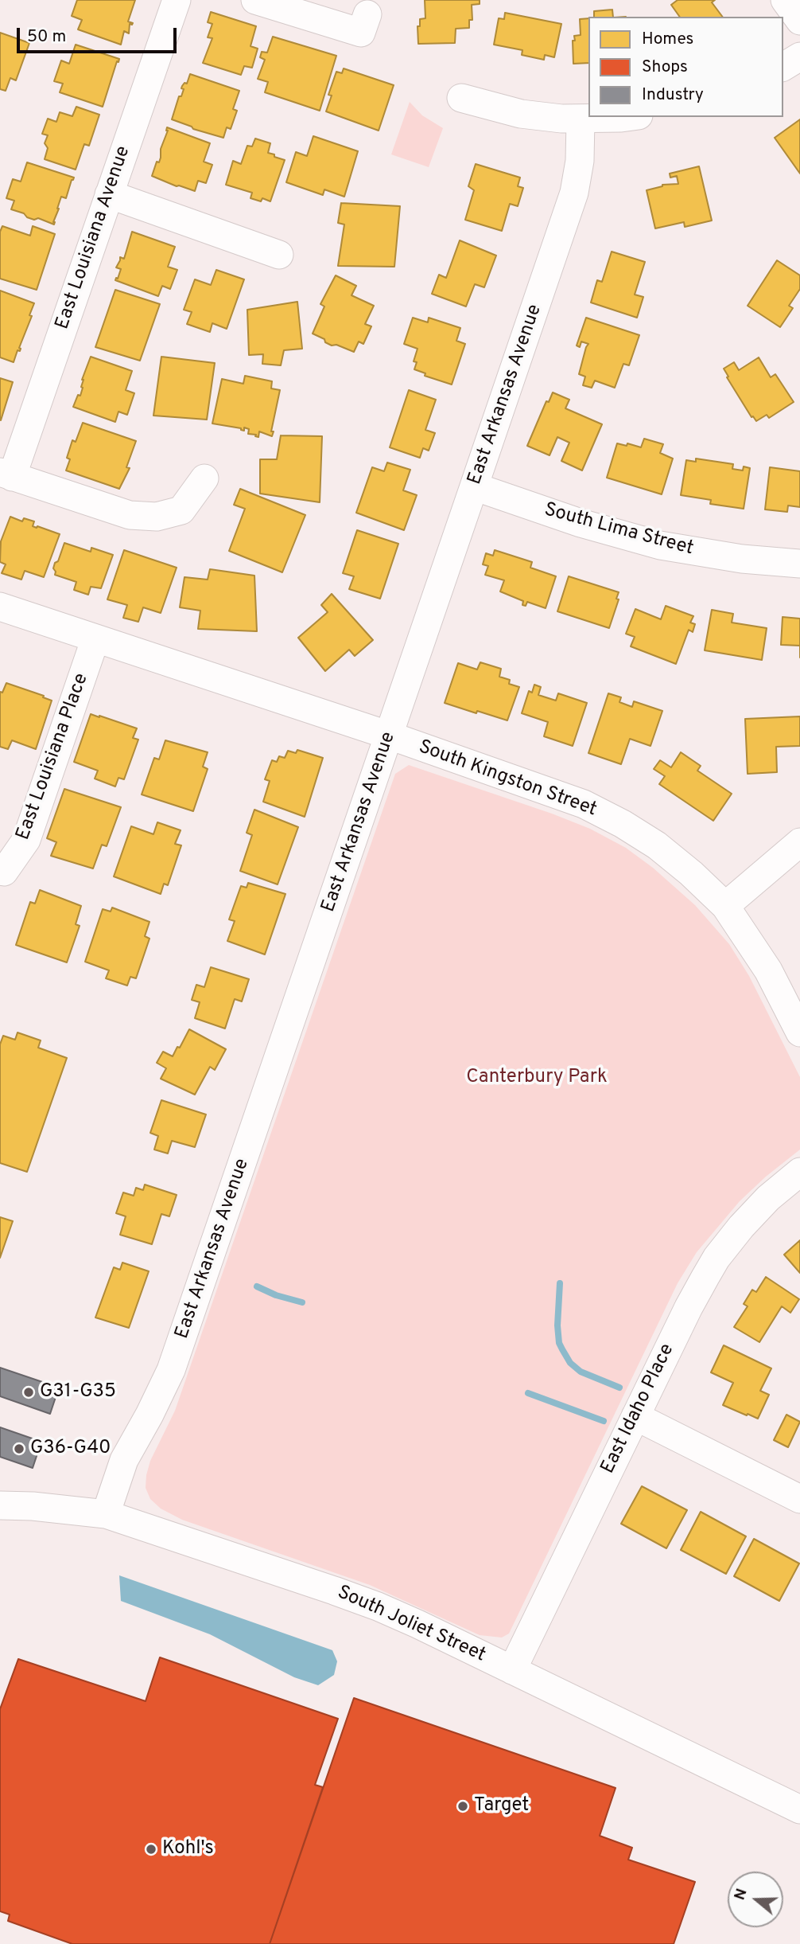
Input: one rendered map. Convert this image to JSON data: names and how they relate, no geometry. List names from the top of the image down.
{
  "streets": {
    "street": [
      "East Louisiana Avenue",
      "East Arkansas Avenue",
      "South Lima Street",
      "East Louisiana Place",
      "South Kingston Street",
      "East Idaho Place",
      "South Joliet Street"
    ]
  },
  "crossings": [
    ["East Arkansas Avenue", "South Lima Street"],
    ["East Arkansas Avenue", "South Kingston Street"],
    ["East Arkansas Avenue", "South Joliet Street"],
    ["East Louisiana Place", "South Kingston Street"],
    ["East Idaho Place", "South Joliet Street"]
  ],
  "parks": ["Canterbury Park"],
  "places": [
    "G31-G35",
    "G36-G40",
    "Target",
    "Kohl's"
  ],
  "legend": ["Homes", "Shops", "Industry"],
  "scale_bar": "50 m",
  "north": "left"
}
